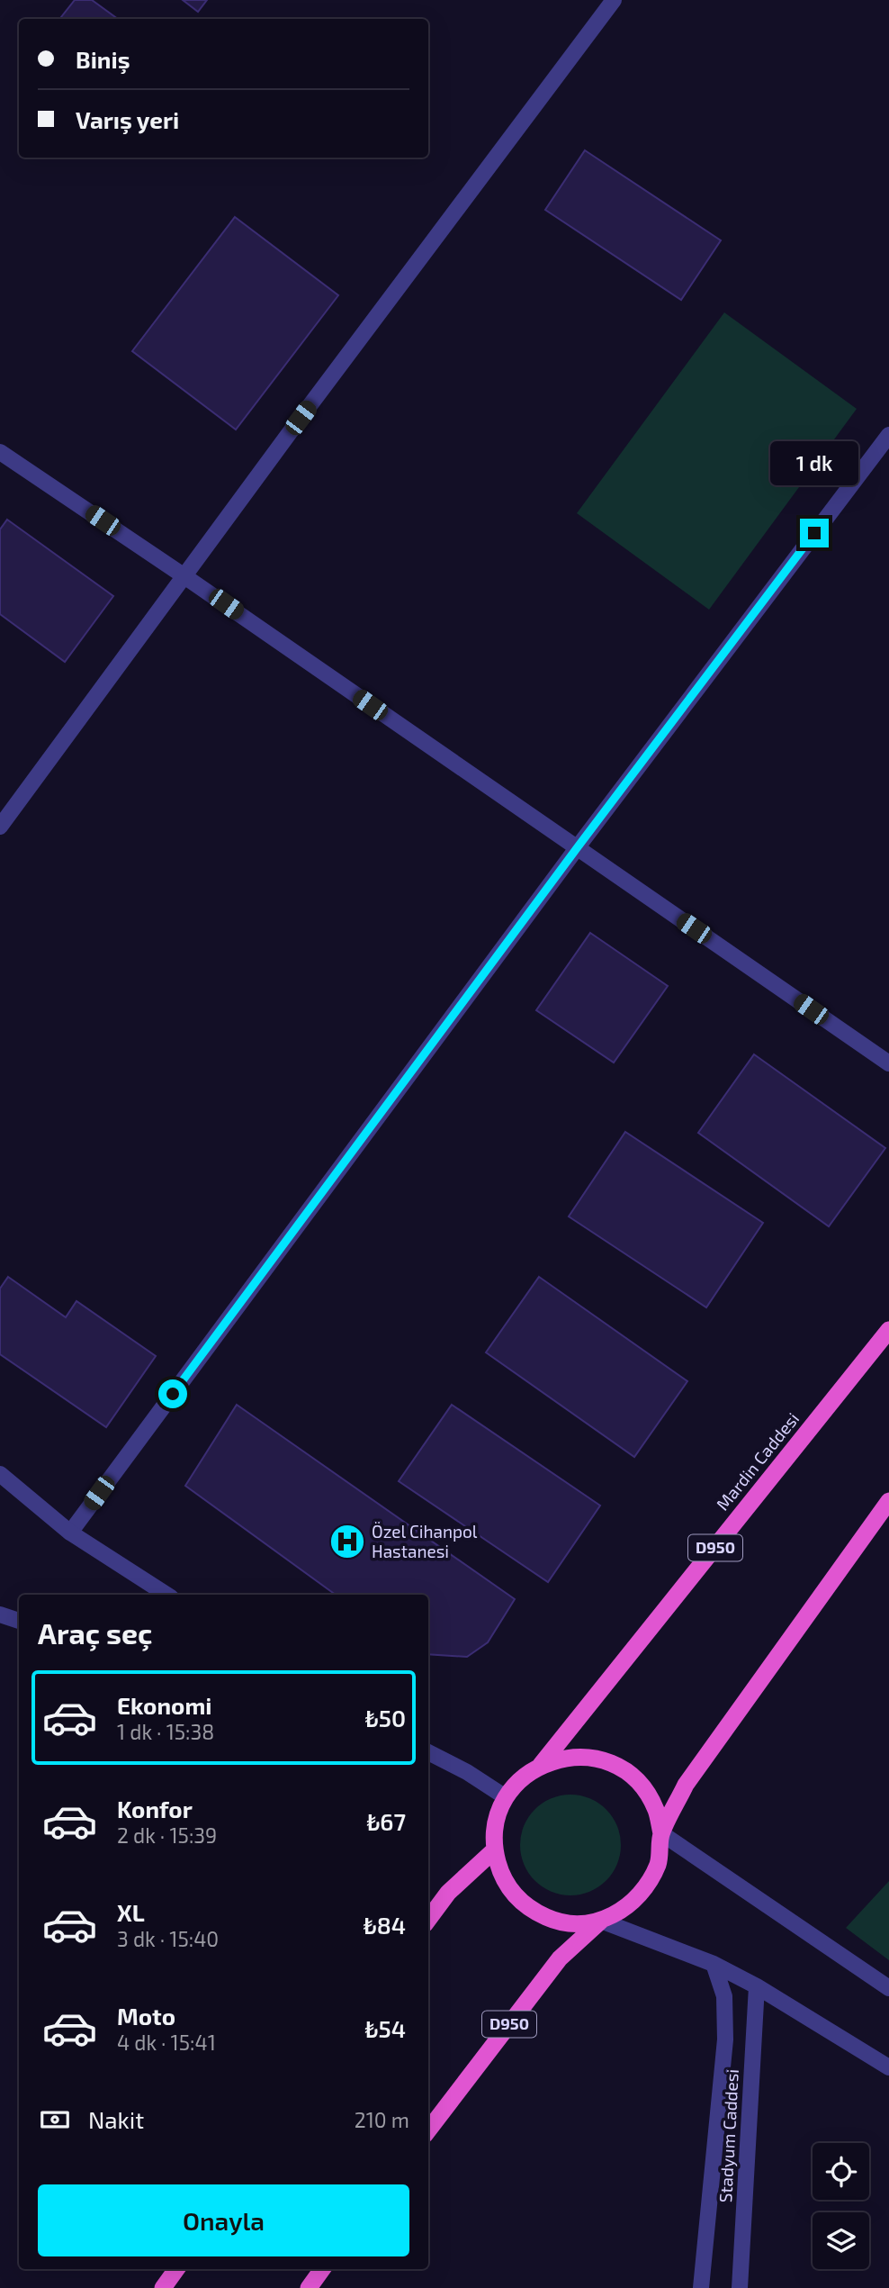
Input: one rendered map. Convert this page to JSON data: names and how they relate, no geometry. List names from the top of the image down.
{
  "streets": {
    "highway": ["Mardin Caddesi", "D950"],
    "street": ["Stadyum Caddesi"]
  },
  "places": {
    "hospital": ["Özel Cihanpol Hastanesi"]
  },
  "page": {
    "banner": ["Biniş", "Varış yeri"],
    "bubble": "1 dk",
    "heading": "Araç seç",
    "list": [
      {
        "name": "Ekonomi",
        "note": "1 dk · 15:38",
        "value": "₺50"
      },
      {
        "name": "Konfor",
        "note": "2 dk · 15:39",
        "value": "₺67"
      },
      {
        "name": "XL",
        "note": "3 dk · 15:40",
        "value": "₺84"
      },
      {
        "name": "Moto",
        "note": "4 dk · 15:41",
        "value": "₺54"
      }
    ],
    "pay": ["Nakit", "210 m"],
    "buttons": "Onayla"
  }
}
